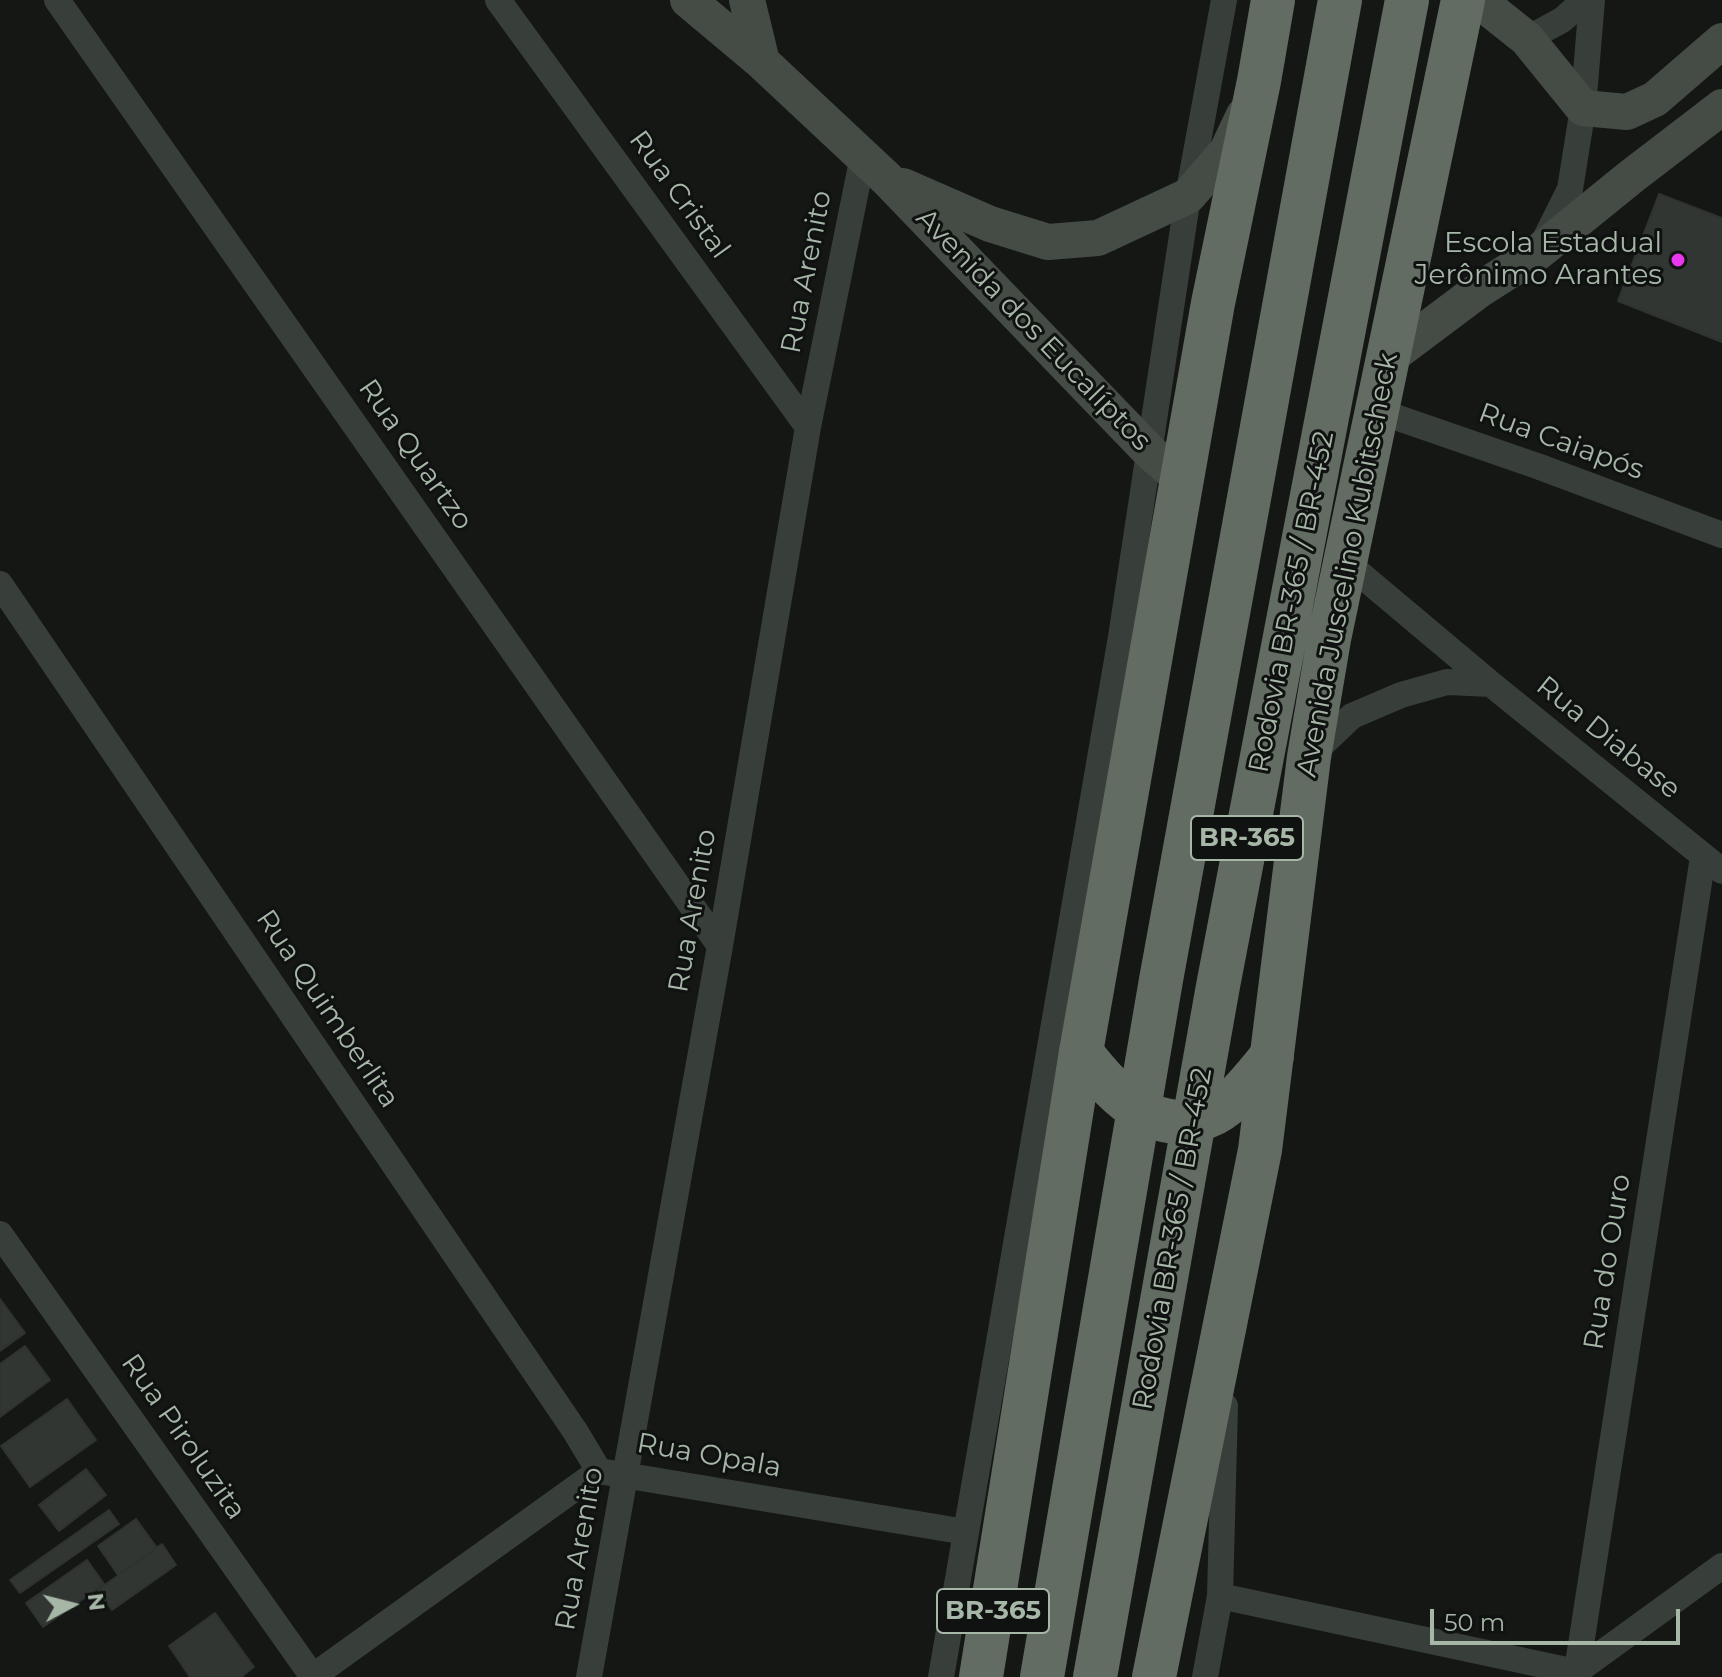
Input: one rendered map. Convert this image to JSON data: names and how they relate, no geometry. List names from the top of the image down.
{
  "streets": {
    "highway": ["Avenida Juscelino Kubitscheck", "Rodovia BR-365 / BR-452", "BR-365"],
    "street": [
      "Rua Cristal",
      "Rua Arenito",
      "Avenida dos Eucalíptos",
      "Rua Caiapós",
      "Rua Quartzo",
      "Rua Diabase",
      "Rua Quimberlita",
      "Rua do Ouro",
      "Rua Piroluzita",
      "Rua Opala"
    ]
  },
  "crossings": [
    ["Rua Cristal", "Rua Arenito"],
    ["Rua Arenito", "Avenida dos Eucalíptos"],
    ["Rua Arenito", "Rua Quartzo"],
    ["Rua Arenito", "Rua Opala"],
    ["Avenida dos Eucalíptos", "BR-365"],
    ["Rua Caiapós", "Avenida Juscelino Kubitscheck"],
    ["Avenida Juscelino Kubitscheck", "Rua Diabase"],
    ["Rua Diabase", "Rua do Ouro"],
    ["Rua Quimberlita", "Rua Opala"],
    ["Rua Piroluzita", "Rua Opala"]
  ],
  "places": ["Escola Estadual Jerônimo Arantes"],
  "scale_bar": "50 m",
  "north": "right"
}
